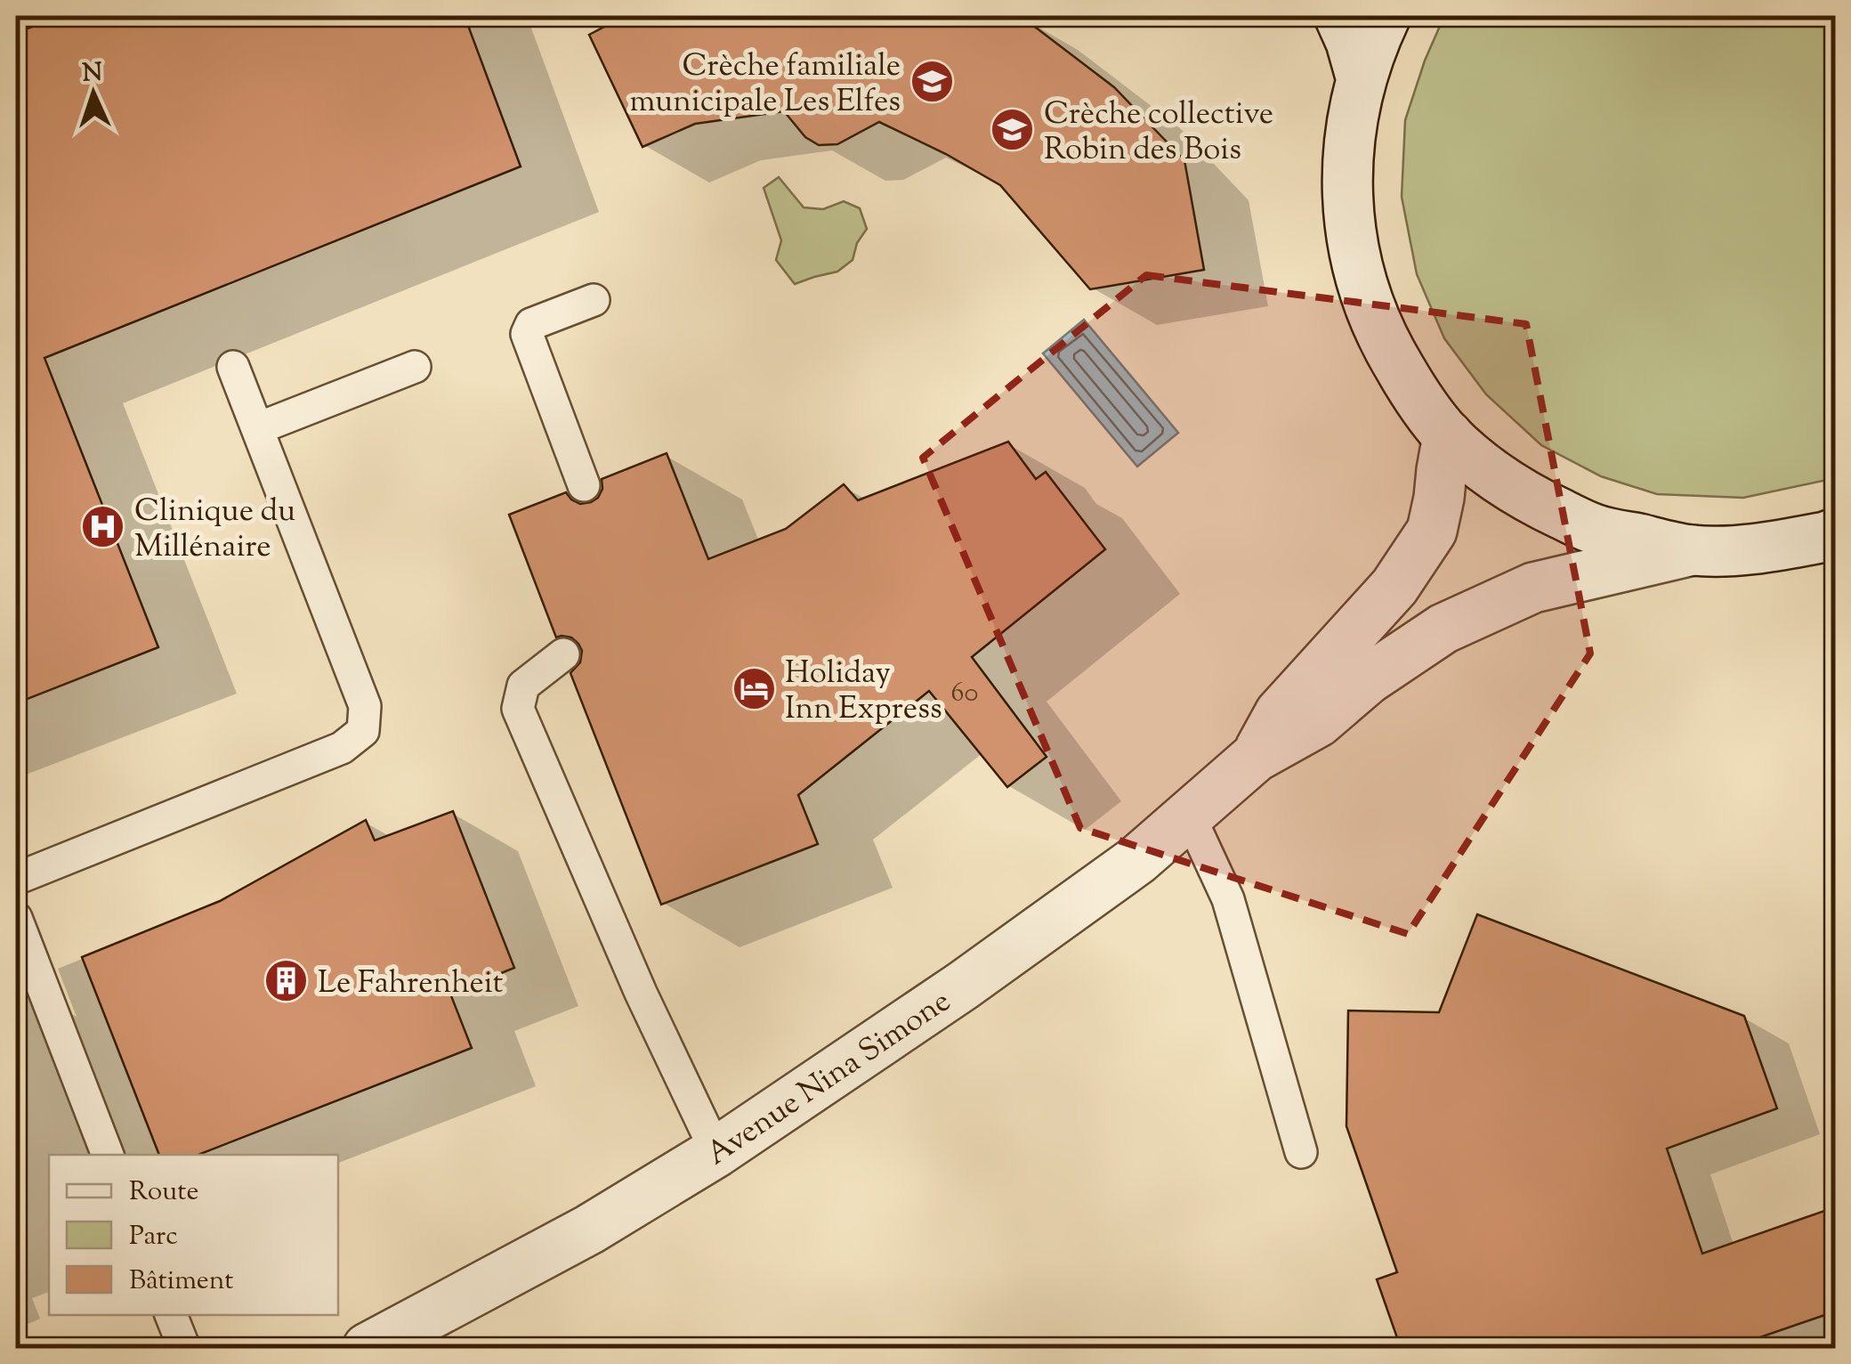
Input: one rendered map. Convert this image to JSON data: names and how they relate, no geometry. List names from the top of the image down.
{
  "streets": {
    "street": ["Avenue Nina Simone"]
  },
  "places": {
    "school or university": ["Crèche familiale municipale Les Elfes", "Crèche collective Robin des Bois"],
    "hospital": ["Clinique du Millénaire"],
    "hotel": ["Holiday Inn Express"],
    "building": ["Le Fahrenheit"]
  },
  "house_numbers": ["60"],
  "legend": ["Route", "Parc", "Bâtiment"],
  "north": "top"
}
